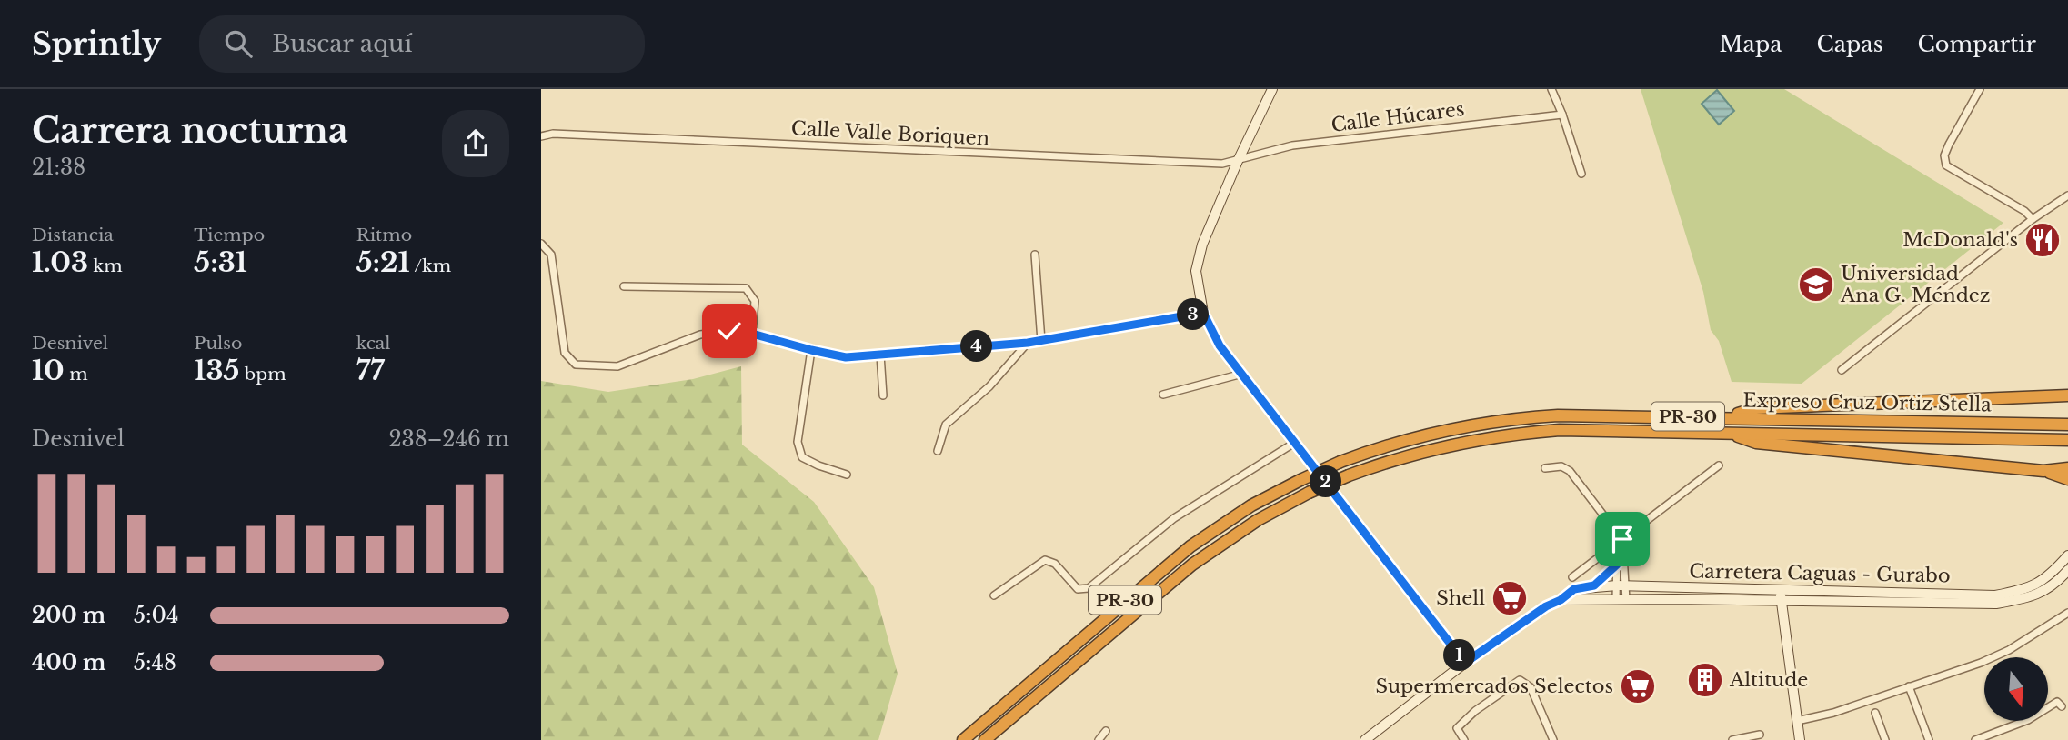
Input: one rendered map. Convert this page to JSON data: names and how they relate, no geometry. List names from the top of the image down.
{
  "streets": {
    "highway": ["Expreso Cruz Ortiz Stella", "PR-30"],
    "main road": ["Carretera Caguas - Gurabo"],
    "street": ["Calle Húcares", "Calle Valle Boriquen"]
  },
  "crossings": [
    ["Calle Húcares", "Calle Valle Boriquen"]
  ],
  "places": {
    "restaurant": ["McDonald's"],
    "school or university": ["Universidad Ana G. Méndez"],
    "supermarket": ["Shell", "Supermercados Selectos"],
    "building": ["Altitude"]
  },
  "north": "bottom",
  "page": {
    "header": "Sprintly",
    "search": "Buscar aquí",
    "nav": ["Mapa", "Capas", "Compartir"],
    "heading": ["Carrera nocturna", "21:38"],
    "stats": [
      ["Distancia", "1.03 km"],
      ["Tiempo", "5:31"],
      ["Ritmo", "5:21 /km"],
      ["Desnivel", "10 m"],
      ["Pulso", "135 bpm"],
      ["kcal", "77"]
    ],
    "pins": [
      "3",
      "4",
      "2",
      "1"
    ],
    "chart": ["Desnivel", "238–246 m"],
    "list": [
      {
        "name": "200 m",
        "note": "5:04"
      },
      {
        "name": "400 m",
        "note": "5:48"
      }
    ]
  }
}
